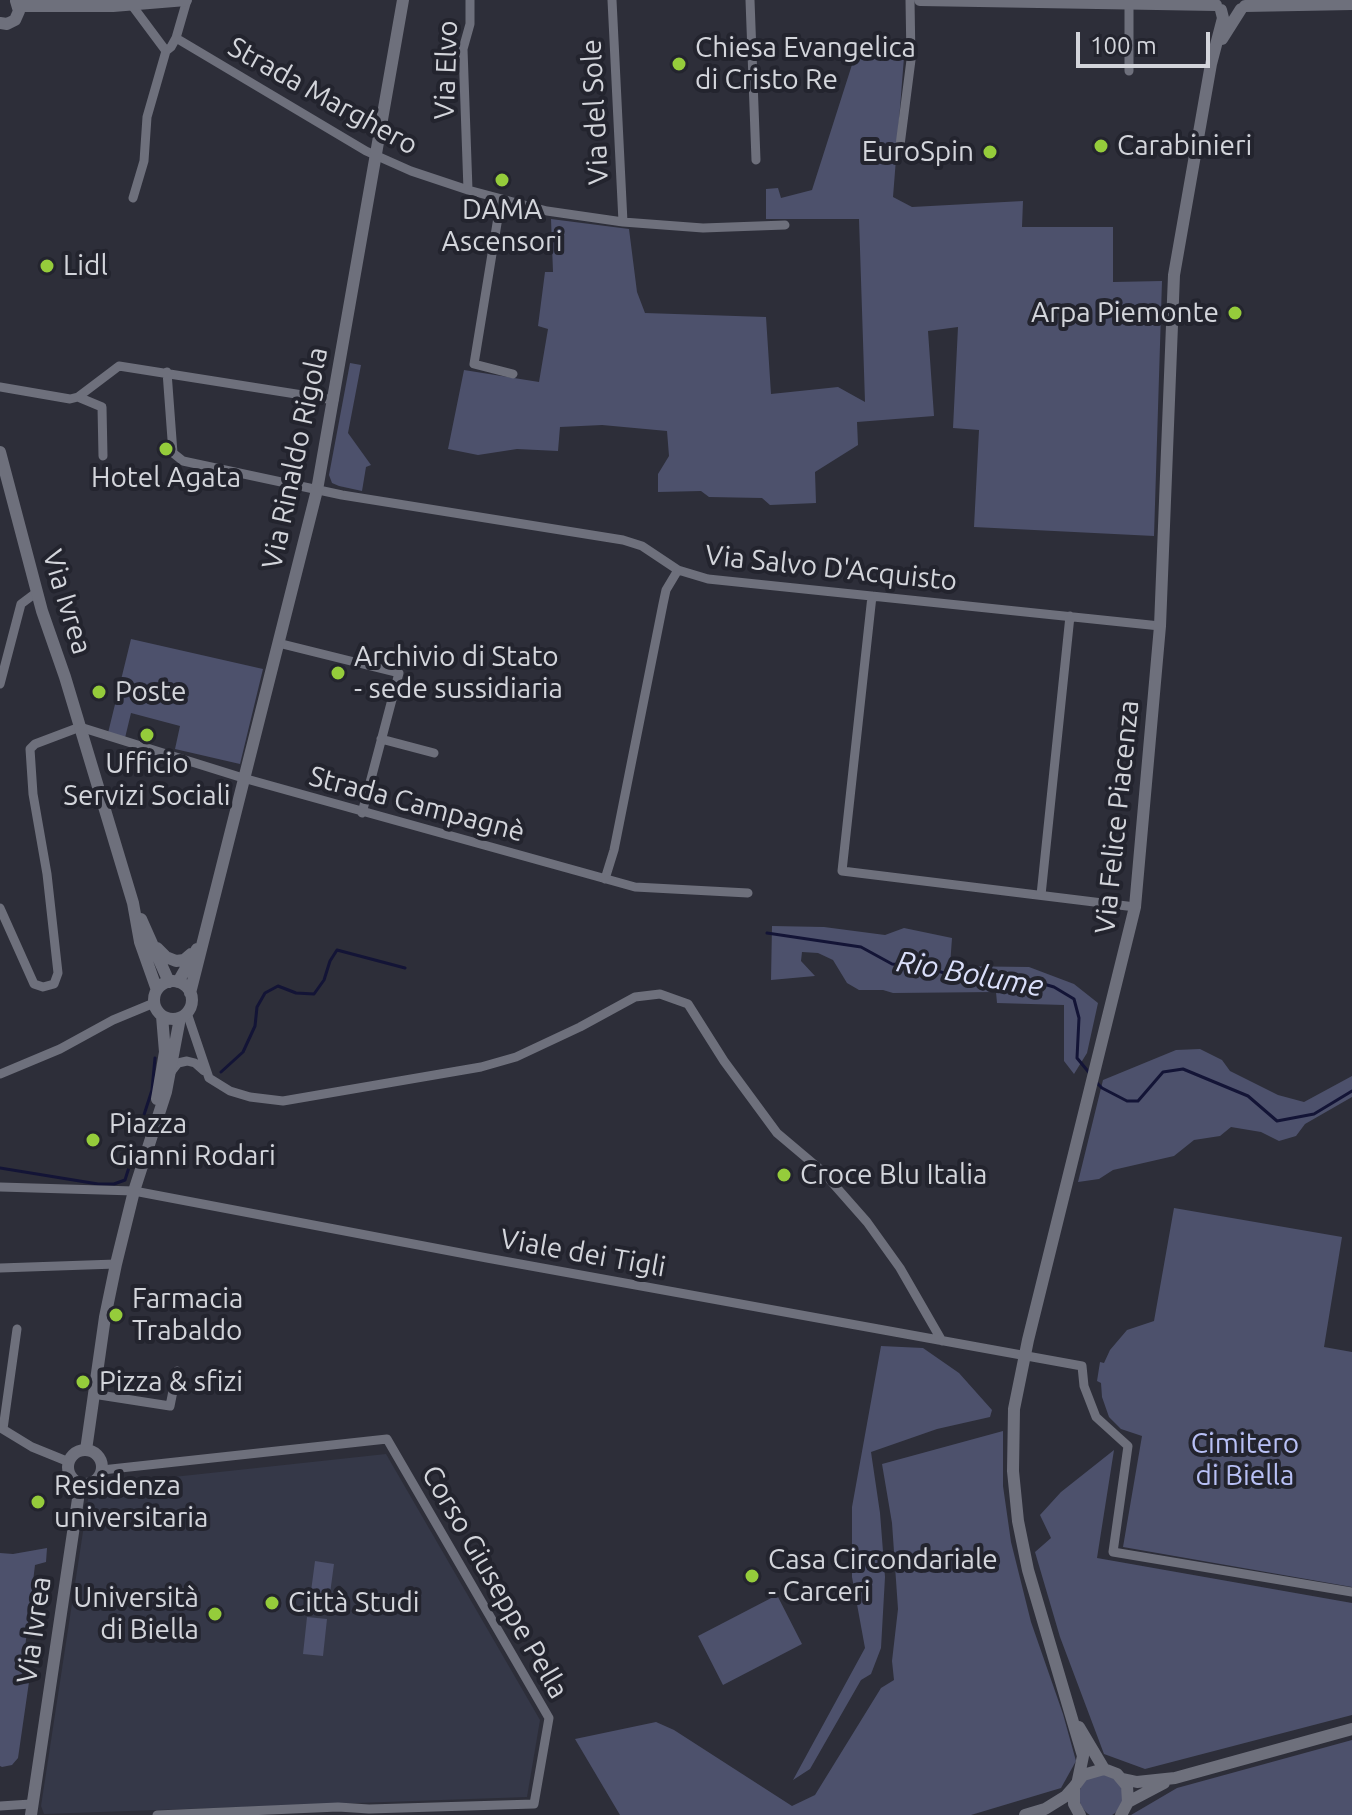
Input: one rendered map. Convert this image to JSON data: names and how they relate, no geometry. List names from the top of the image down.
{
  "streets": {
    "street": [
      "Via Elvo",
      "Strada Marghero",
      "Via del Sole",
      "Via Rinaldo Rigola",
      "Via Salvo D'Acquisto",
      "Via Ivrea",
      "Strada Campagnè",
      "Via Felice Piacenza",
      "Viale dei Tigli",
      "Corso Giuseppe Pella"
    ]
  },
  "crossings": [
    ["Via Elvo", "Strada Marghero"],
    ["Strada Marghero", "Via del Sole"],
    ["Strada Marghero", "Via Rinaldo Rigola"],
    ["Via Rinaldo Rigola", "Via Salvo D'Acquisto"],
    ["Via Rinaldo Rigola", "Via Ivrea"],
    ["Via Rinaldo Rigola", "Strada Campagnè"],
    ["Via Salvo D'Acquisto", "Via Felice Piacenza"],
    ["Via Ivrea", "Strada Campagnè"],
    ["Via Ivrea", "Corso Giuseppe Pella"],
    ["Via Felice Piacenza", "Viale dei Tigli"]
  ],
  "water": ["Rio Bolume"],
  "parks": ["Cimitero di Biella"],
  "places": [
    "Chiesa Evangelica di Cristo Re",
    "Carabinieri",
    "EuroSpin",
    "DAMA Ascensori",
    "Lidl",
    "Arpa Piemonte",
    "Hotel Agata",
    "Archivio di Stato - sede sussidiaria",
    "Poste",
    "Ufficio Servizi Sociali",
    "Piazza Gianni Rodari",
    "Croce Blu Italia",
    "Farmacia Trabaldo",
    "Pizza & sfizi",
    "Residenza universitaria",
    "Casa Circondariale - Carceri",
    "Città Studi",
    "Università di Biella"
  ],
  "scale_bar": "100 m"
}
